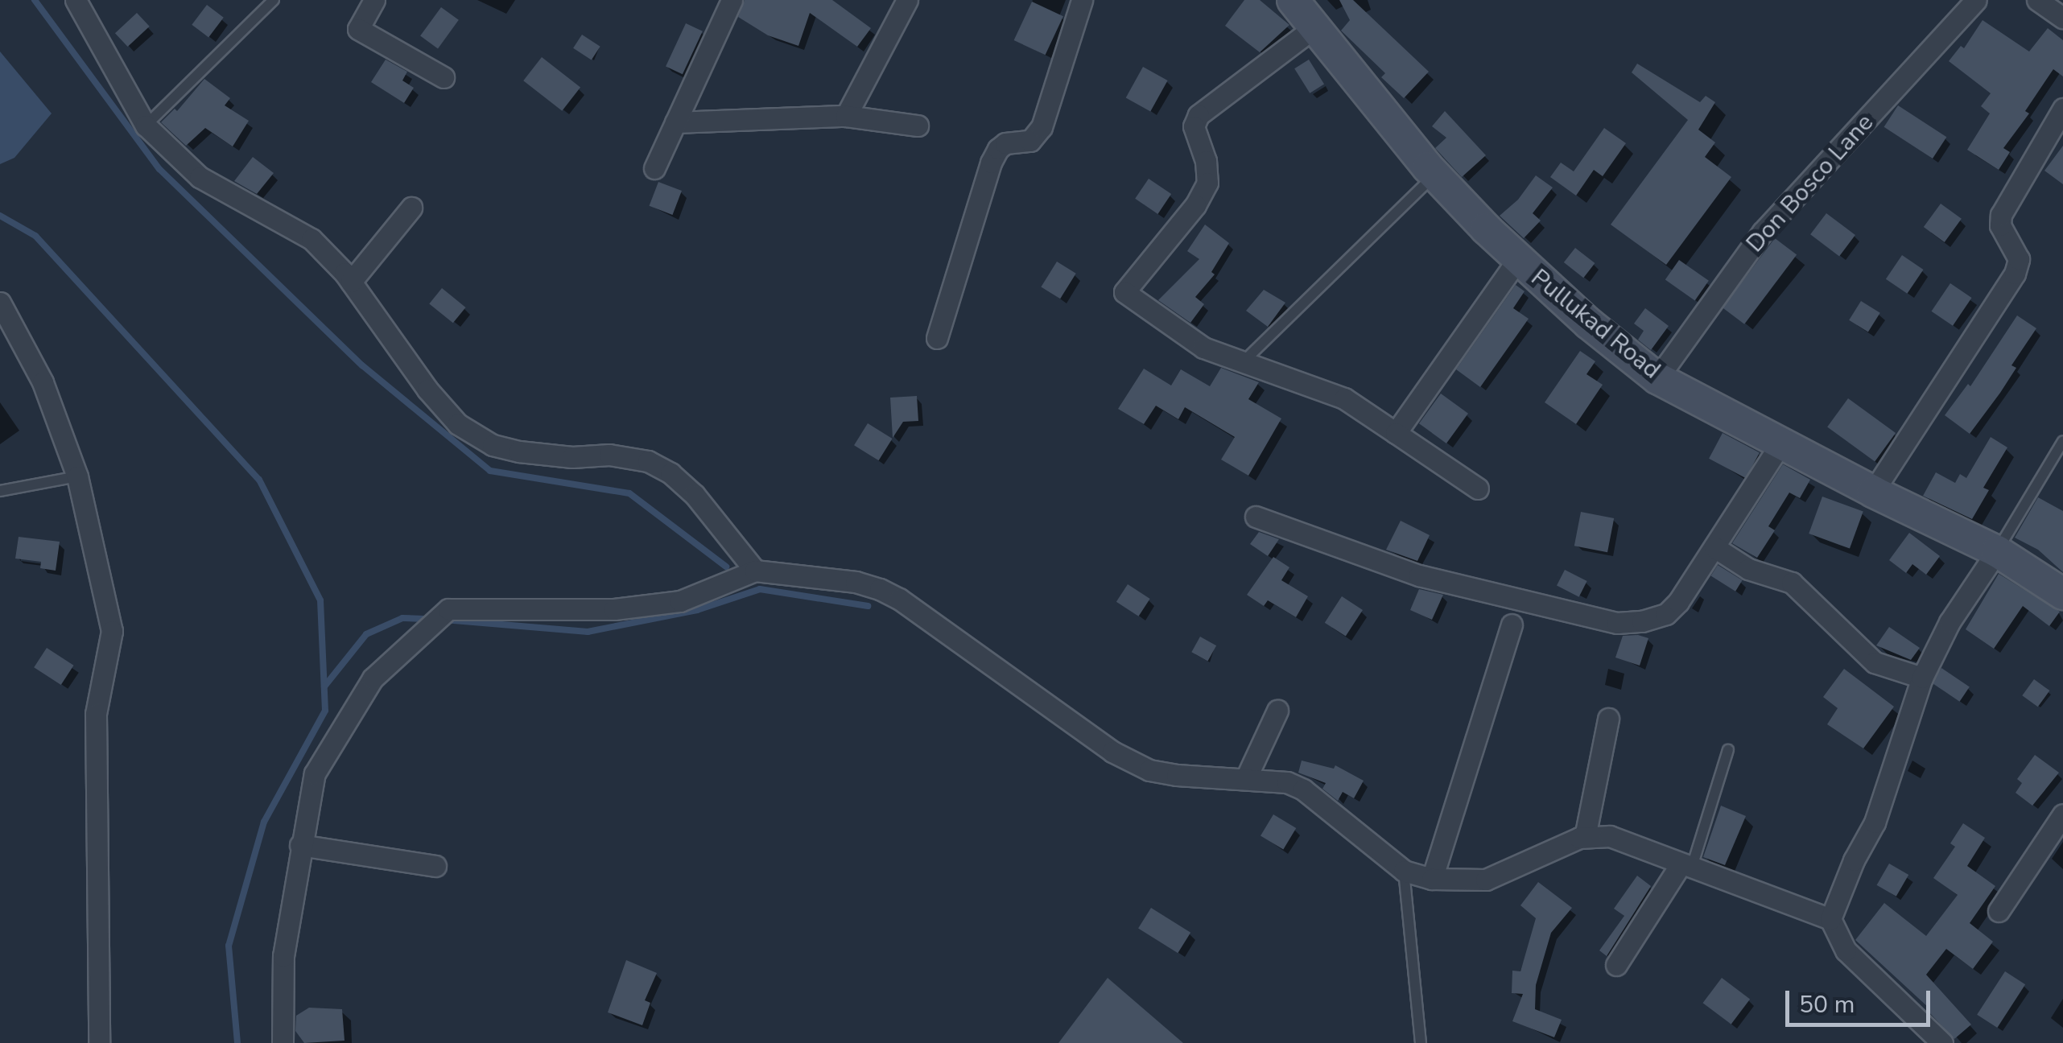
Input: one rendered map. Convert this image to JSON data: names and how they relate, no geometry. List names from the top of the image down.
{
  "streets": {
    "street": ["Don Bosco Lane", "Pullukad Road"]
  },
  "crossings": [
    ["Don Bosco Lane", "Pullukad Road"]
  ],
  "scale_bar": "50 m"
}
